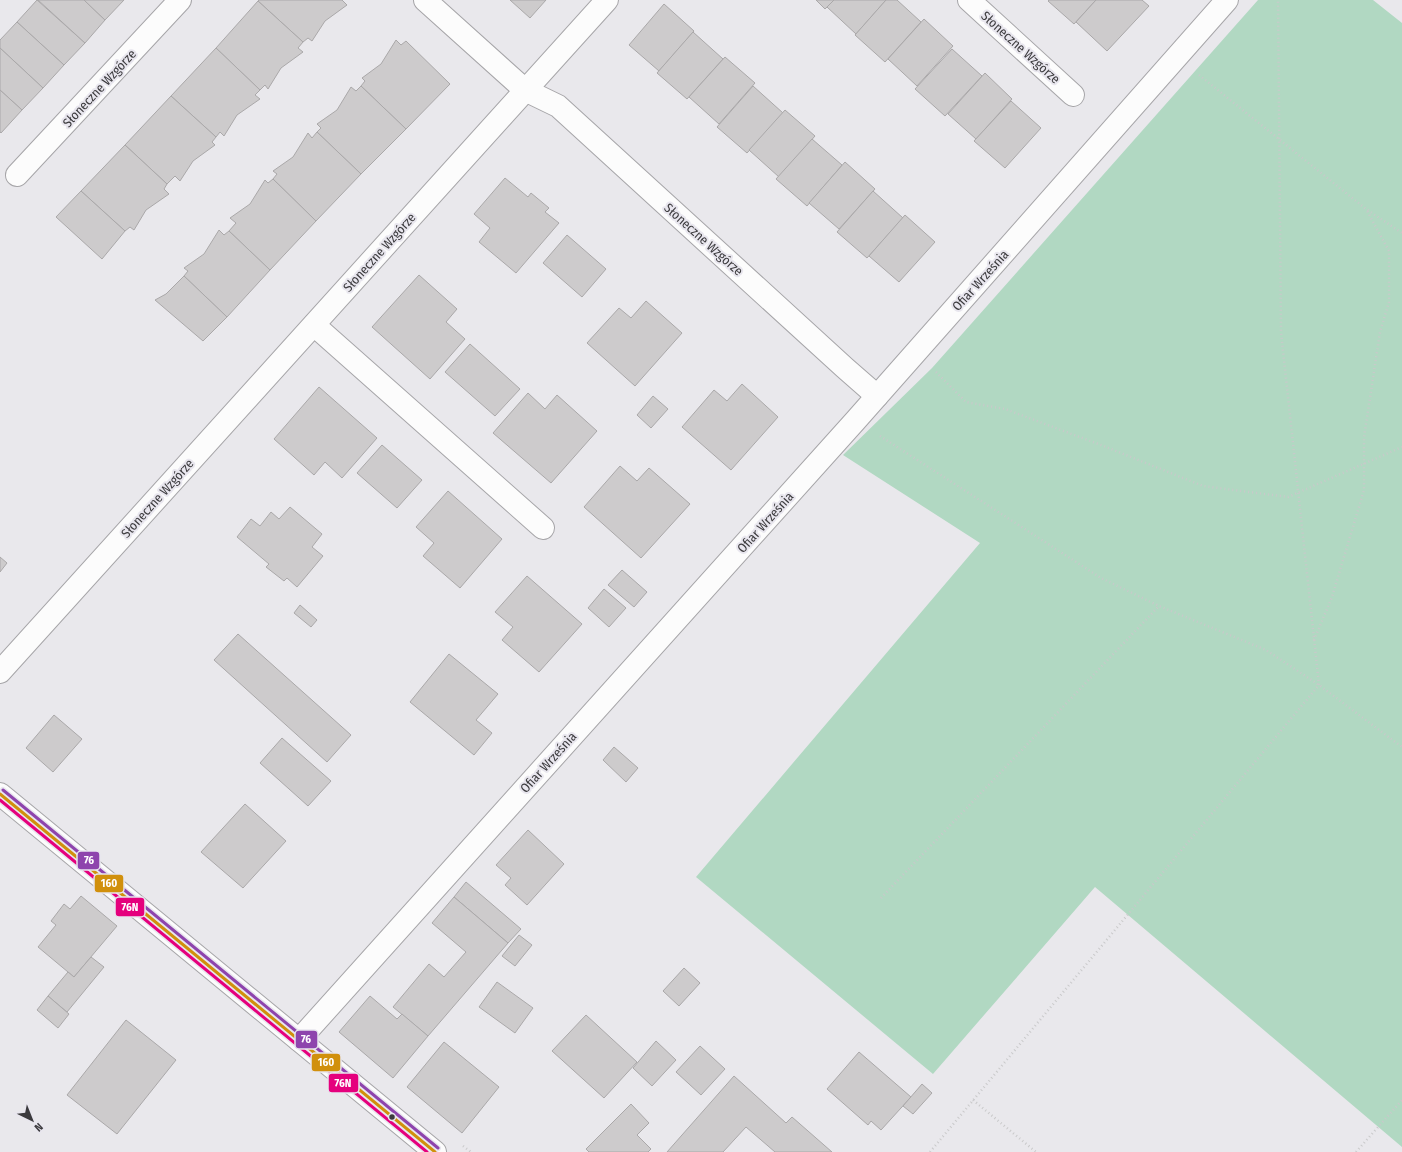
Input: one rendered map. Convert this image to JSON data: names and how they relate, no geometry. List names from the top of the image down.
{
  "streets": {
    "street": ["Słoneczne Wzgórze", "Ofiar Września"]
  },
  "crossings": [
    ["Słoneczne Wzgórze", "Ofiar Września"]
  ],
  "lines": ["transit line 76", "transit line 160", "transit line 76N"],
  "north": "bottom right"
}
